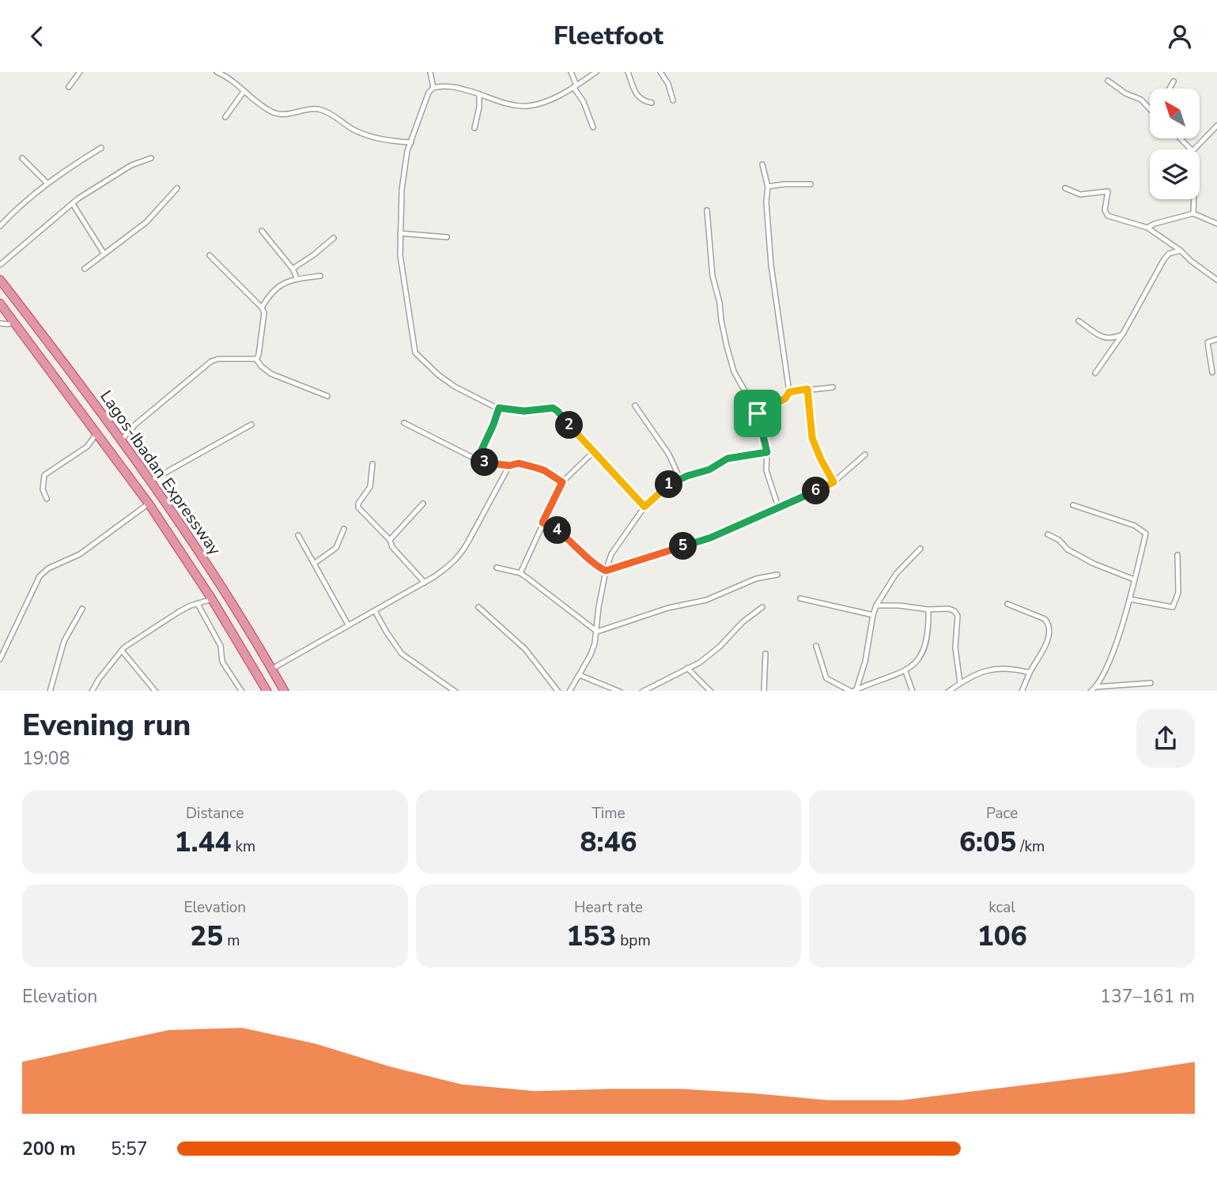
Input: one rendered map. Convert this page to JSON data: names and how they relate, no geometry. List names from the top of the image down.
{
  "streets": {
    "highway": ["Lagos-Ibadan Expressway"]
  },
  "north": "top left",
  "page": {
    "header": "Fleetfoot",
    "pins": [
      "2",
      "3",
      "1",
      "6",
      "4",
      "5"
    ],
    "heading": ["Evening run", "19:08"],
    "stats": [
      ["Distance", "1.44 km"],
      ["Time", "8:46"],
      ["Pace", "6:05 /km"],
      ["Elevation", "25 m"],
      ["Heart rate", "153 bpm"],
      ["kcal", "106"]
    ],
    "chart": ["Elevation", "137–161 m"],
    "list": [
      {
        "name": "200 m",
        "note": "5:57"
      }
    ]
  }
}
